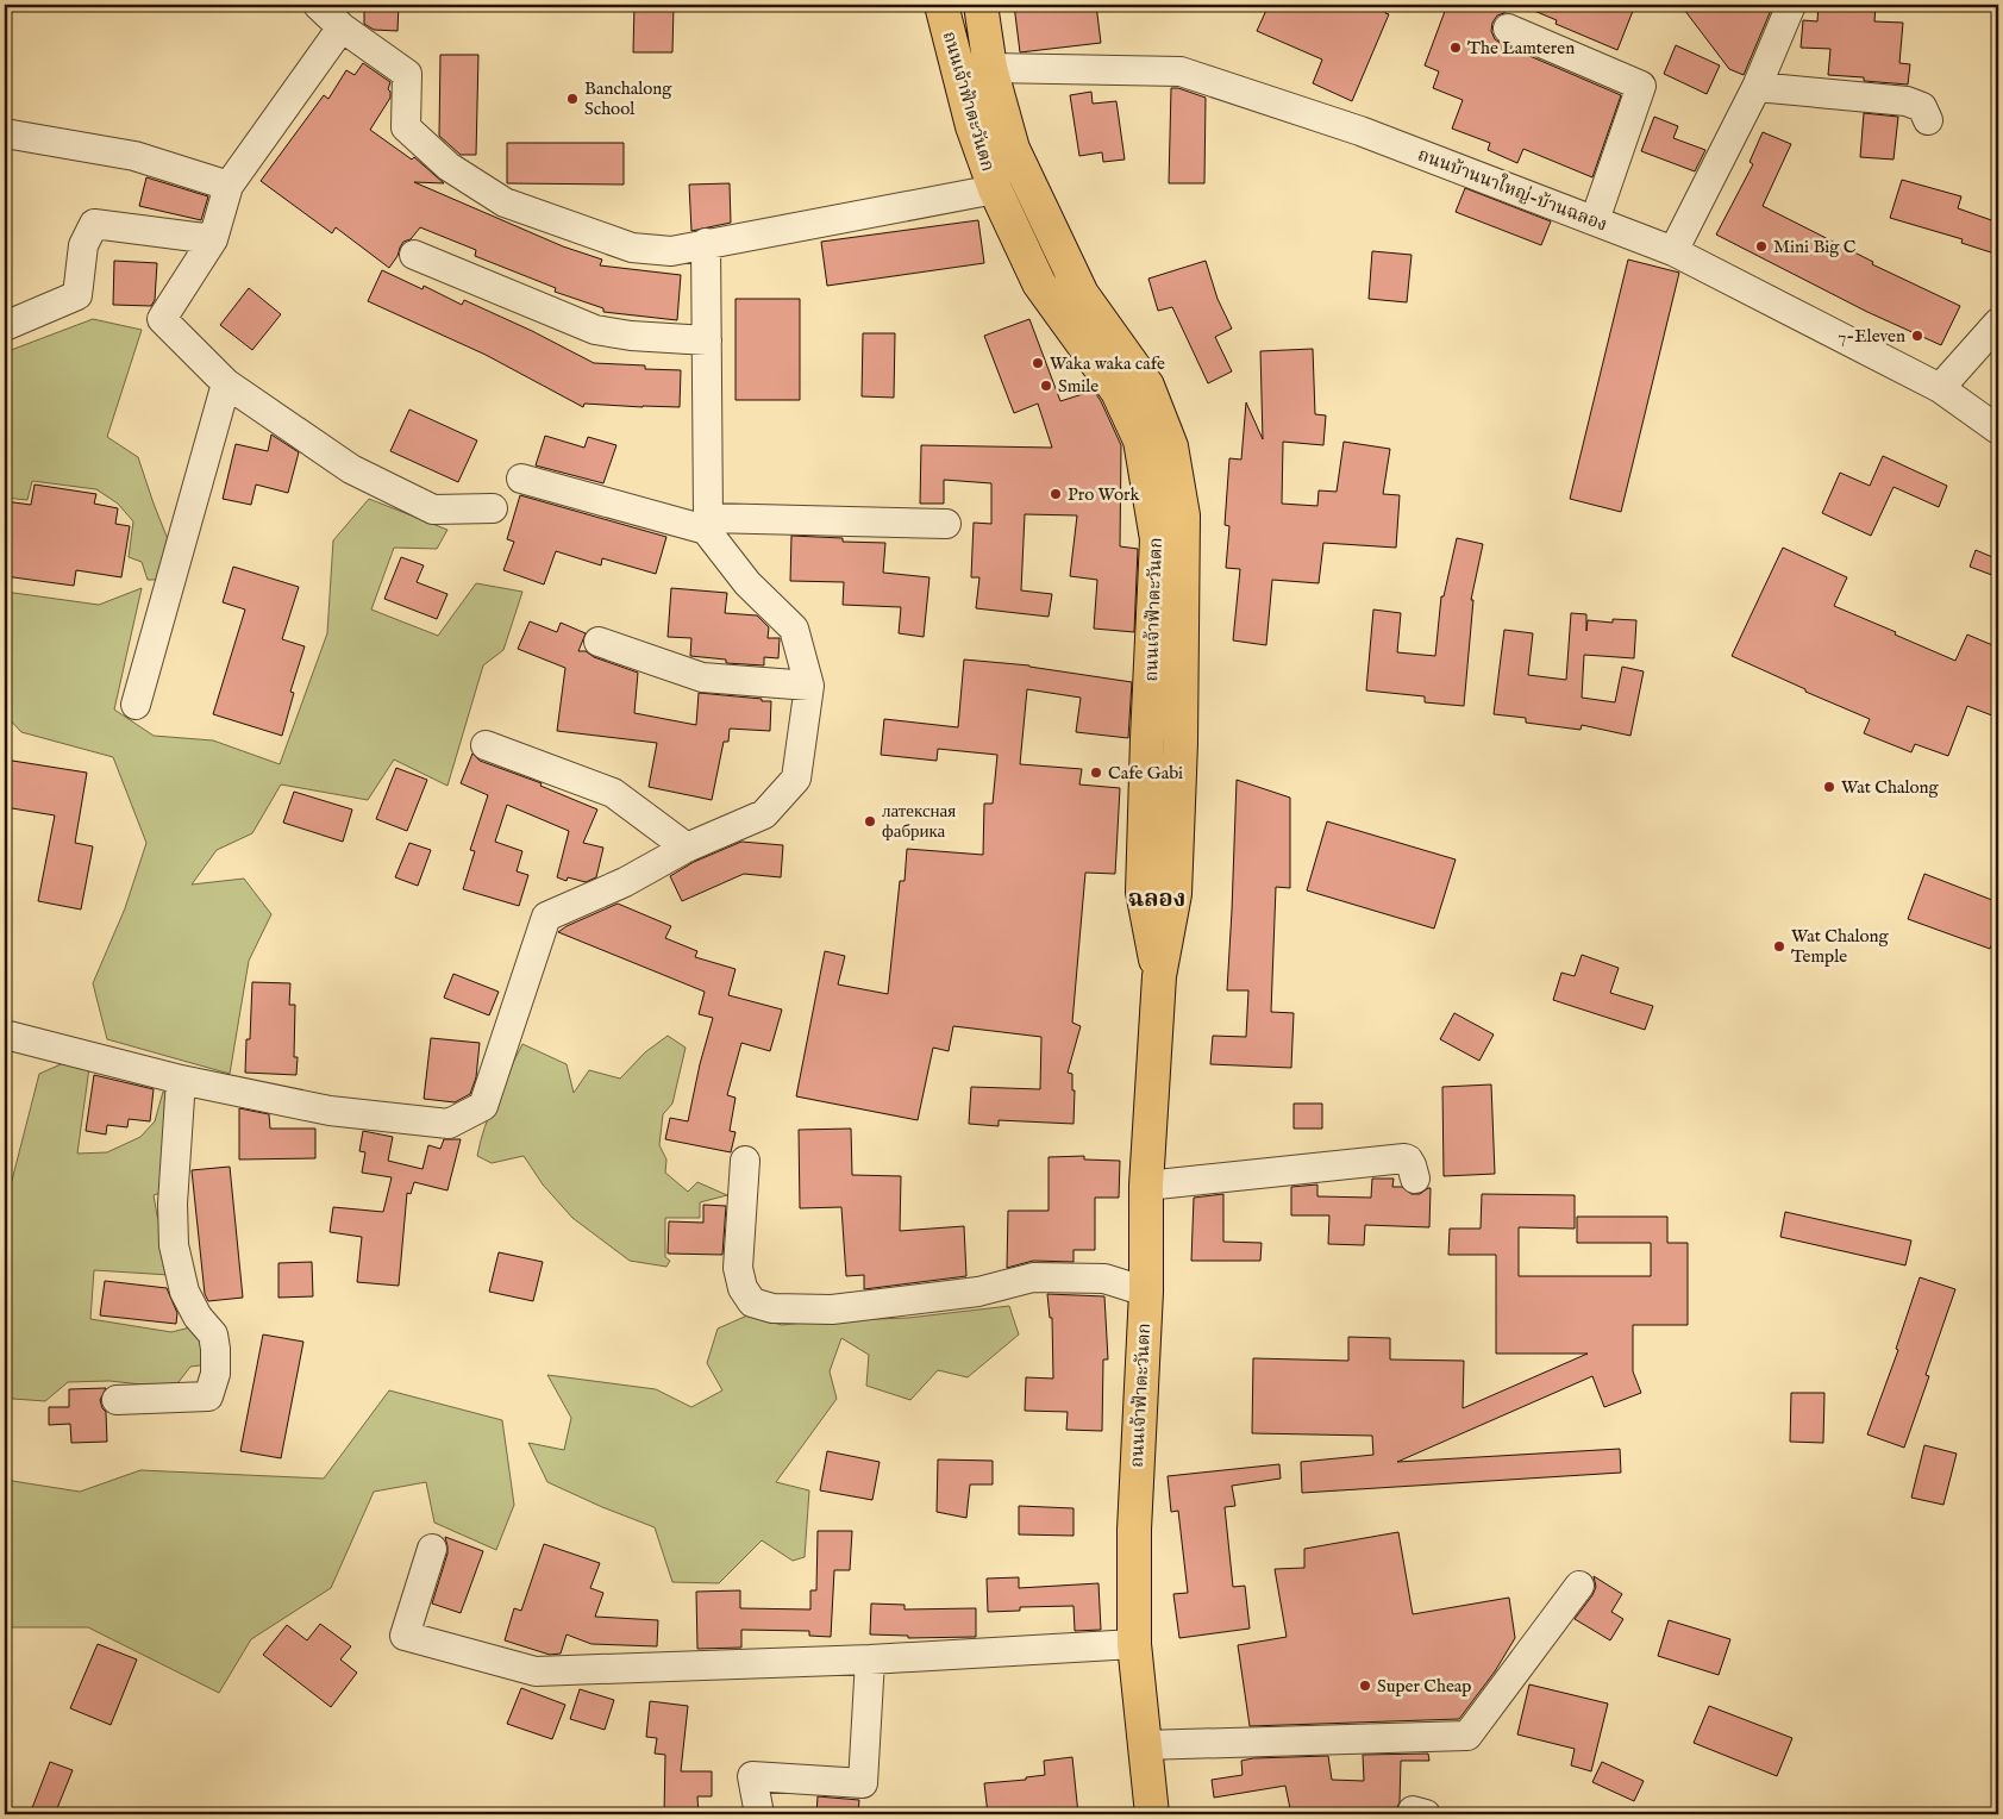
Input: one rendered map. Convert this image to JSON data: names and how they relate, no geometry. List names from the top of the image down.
{
  "streets": {
    "main road": ["ถนนเจ้าฟ้าตะวันตก"],
    "street": ["ถนนบ้านนาใหญ่-บ้านฉลอง"]
  },
  "crossings": [
    ["ถนนเจ้าฟ้าตะวันตก", "ถนนบ้านนาใหญ่-บ้านฉลอง"]
  ],
  "districts": ["ฉลอง"],
  "places": [
    "The Lamteren",
    "Banchalong School",
    "Mini Big C",
    "7-Eleven",
    "Waka waka cafe",
    "Smile",
    "Pro Work",
    "Cafe Gabi",
    "Wat Chalong",
    "латексная фабрика",
    "Wat Chalong Temple",
    "Super Cheap"
  ]
}
